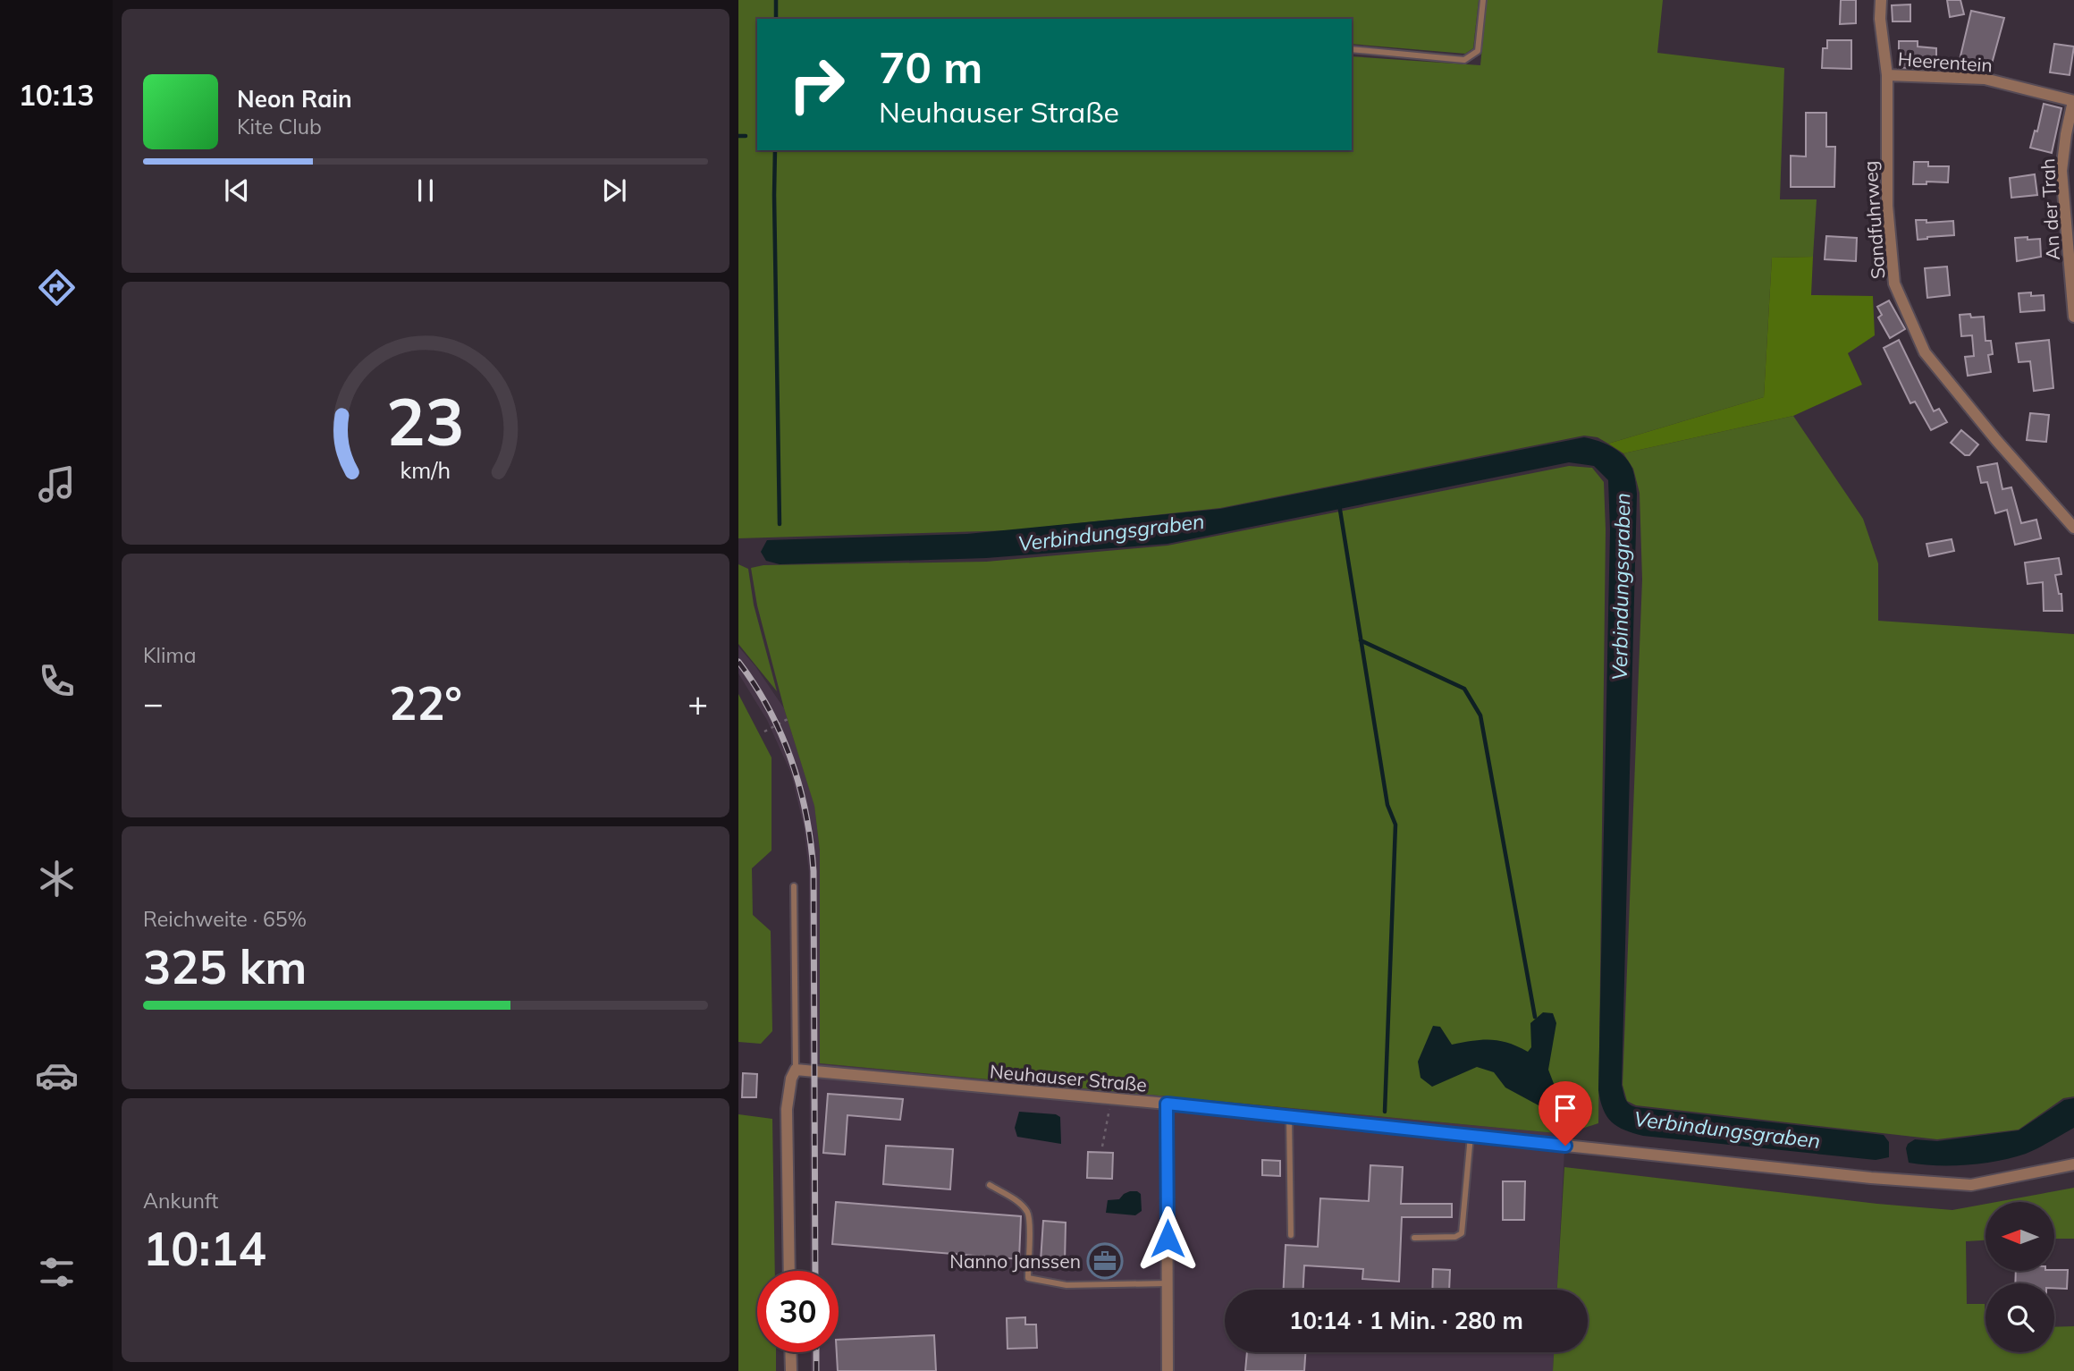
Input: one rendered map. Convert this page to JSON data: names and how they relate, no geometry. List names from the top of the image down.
{
  "streets": {
    "street": [
      "Heerentein",
      "An der Trah",
      "Sandfuhrweg",
      "Neuhauser Straße"
    ]
  },
  "crossings": [
    ["Heerentein", "An der Trah"],
    ["Heerentein", "Sandfuhrweg"]
  ],
  "water": ["Verbindungsgraben"],
  "places": {
    "office": ["Nanno Janssen"]
  },
  "north": "left",
  "page": {
    "tabs": "10:13",
    "turn": ["70 m", "Neuhauser Straße"],
    "song": ["Neon Rain", "Kite Club"],
    "tile": [
      "Klima",
      ["Reichweite · 65%", "325 km"],
      ["Ankunft", "10:14"]
    ],
    "heat": ["−", "22°", "+"],
    "limit": "30",
    "trip": "10:14 · 1 Min. · 280 m",
    "gauge": ["23", "km/h"]
  }
}
